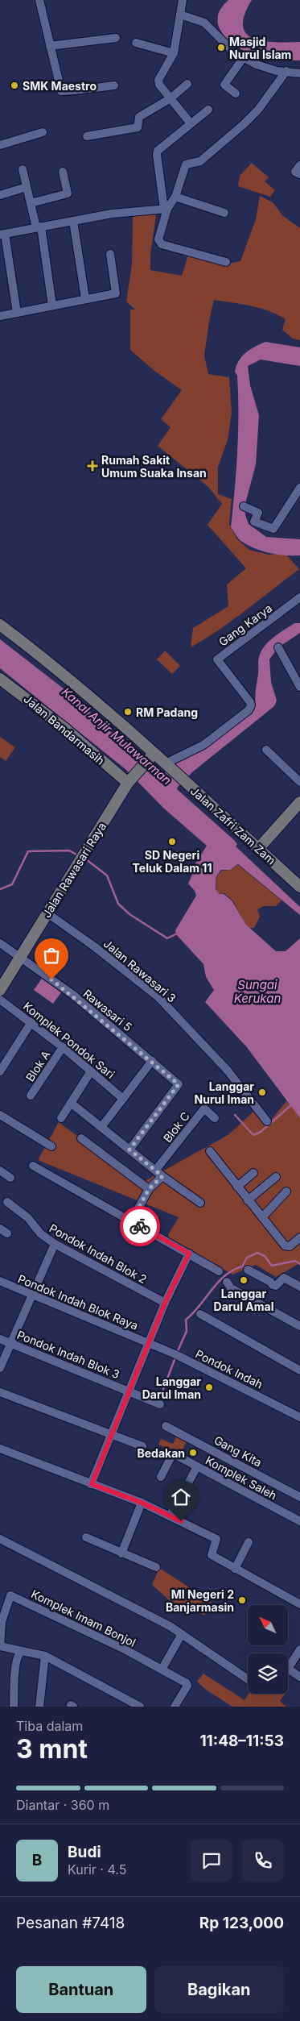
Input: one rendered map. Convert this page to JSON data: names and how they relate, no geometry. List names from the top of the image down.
{
  "streets": {
    "street": [
      "Gang Karya",
      "Jalan Bandarmasih",
      "Jalan Zafri Zam Zam",
      "Jalan Rawasari Raya",
      "Jalan Rawasari 3",
      "Rawasari 5",
      "Komplek Pondok Sari",
      "Blok A",
      "Blok C",
      "Pondok Indah Blok 2",
      "Pondok Indah Blok Raya",
      "Pondok Indah Blok 3",
      "Pondok Indah",
      "Gang Kita",
      "Komplek Saleh",
      "Komplek Imam Bonjol"
    ]
  },
  "crossings": [
    ["Gang Karya", "Jalan Zafri Zam Zam"],
    ["Jalan Bandarmasih", "Jalan Rawasari Raya"],
    ["Jalan Zafri Zam Zam", "Jalan Rawasari Raya"],
    ["Jalan Rawasari Raya", "Jalan Rawasari 3"],
    ["Jalan Rawasari Raya", "Rawasari 5"],
    ["Komplek Pondok Sari", "Blok A"],
    ["Pondok Indah Blok Raya", "Pondok Indah"]
  ],
  "water": ["Kanal Anjir Mulawarman", "Sungai Kerukan"],
  "places": {
    "other": [
      "Masjid Nurul Islam",
      "SMK Maestro",
      "RM Padang",
      "SD Negeri Teluk Dalam 11",
      "Langgar Nurul Iman",
      "Langgar Darul Amal",
      "Langgar Darul Iman",
      "Bedakan",
      "MI Negeri 2 Banjarmasin"
    ],
    "health": ["Rumah Sakit Umum Suaka Insan"]
  },
  "north": "top left",
  "page": {
    "heading": ["3 mnt", "Tiba dalam", "11:48–11:53"],
    "panel": [
      "Budi",
      "Kurir · 4.5",
      "Pesanan #7418",
      "Rp 123,000"
    ],
    "bar": "Diantar · 360 m",
    "round": "B",
    "buttons": ["Bantuan", "Bagikan"]
  }
}
